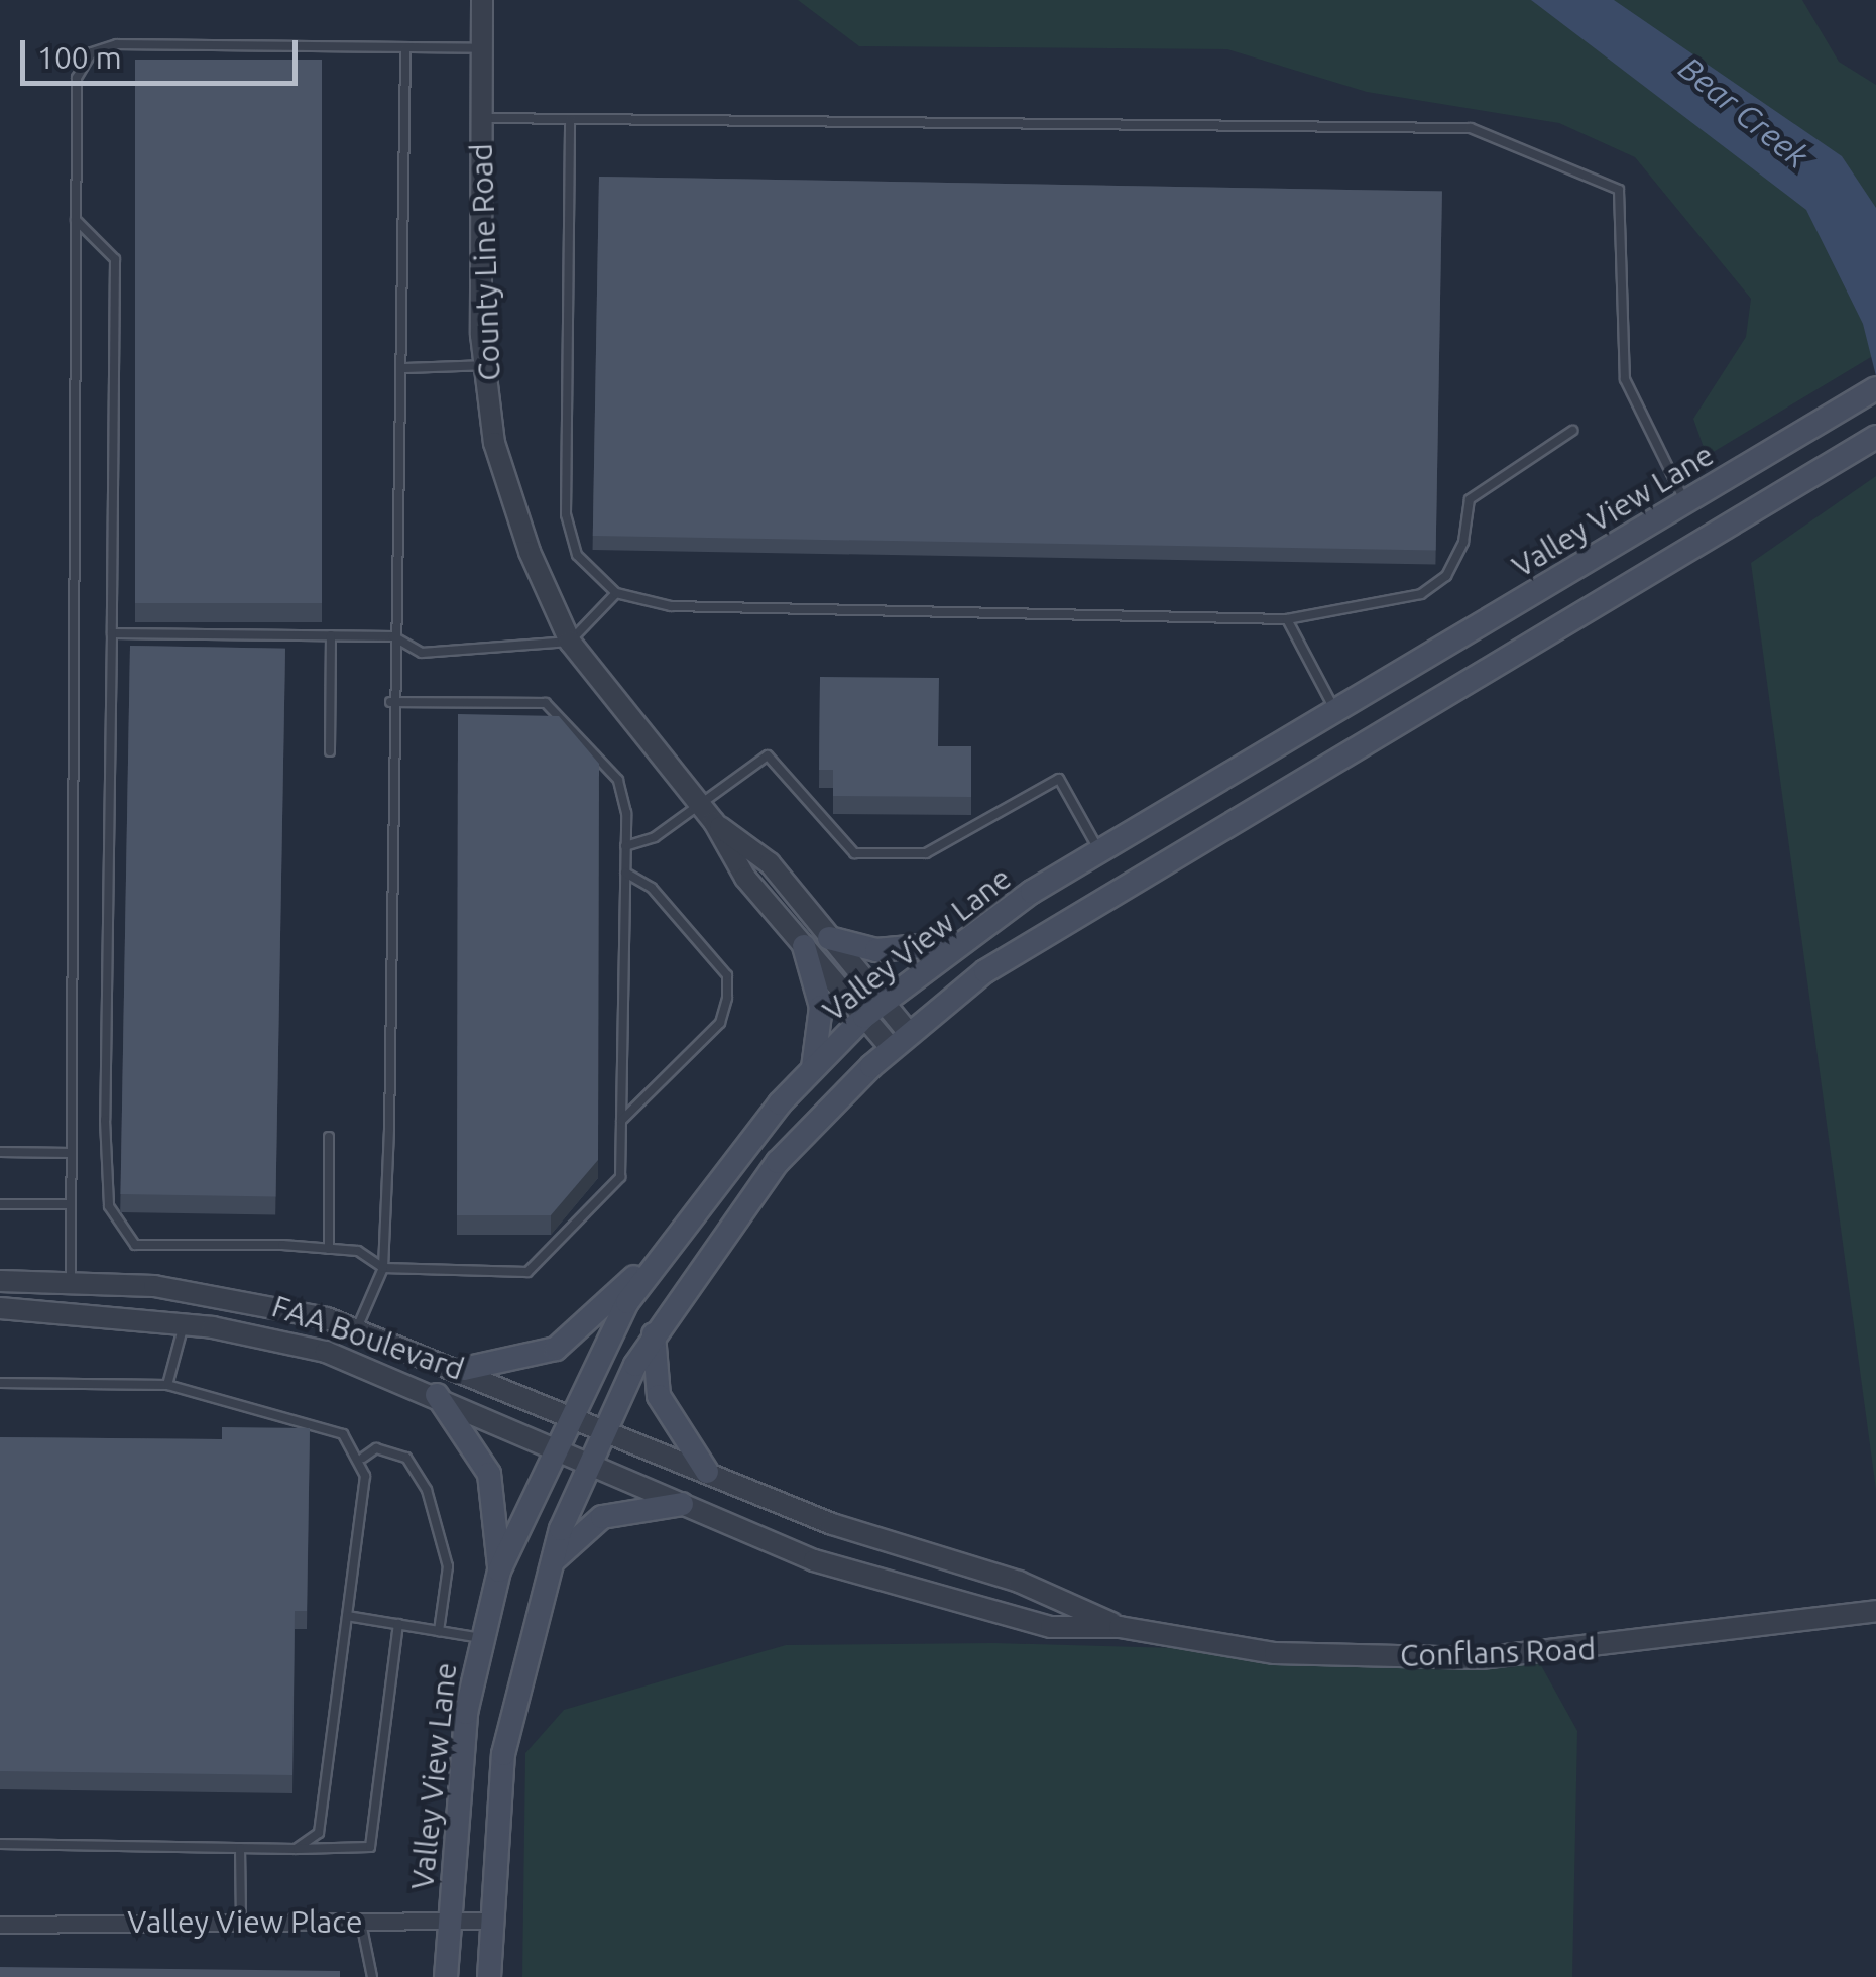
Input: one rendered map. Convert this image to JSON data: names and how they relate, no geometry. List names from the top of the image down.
{
  "streets": {
    "main road": ["Valley View Lane"],
    "street": [
      "County Line Road",
      "FAA Boulevard",
      "Conflans Road",
      "Valley View Place"
    ]
  },
  "crossings": [
    ["County Line Road", "Valley View Lane"],
    ["Valley View Lane", "FAA Boulevard"],
    ["Valley View Lane", "Valley View Place"],
    ["FAA Boulevard", "Conflans Road"]
  ],
  "water": ["Bear Creek"],
  "scale_bar": "100 m"
}
